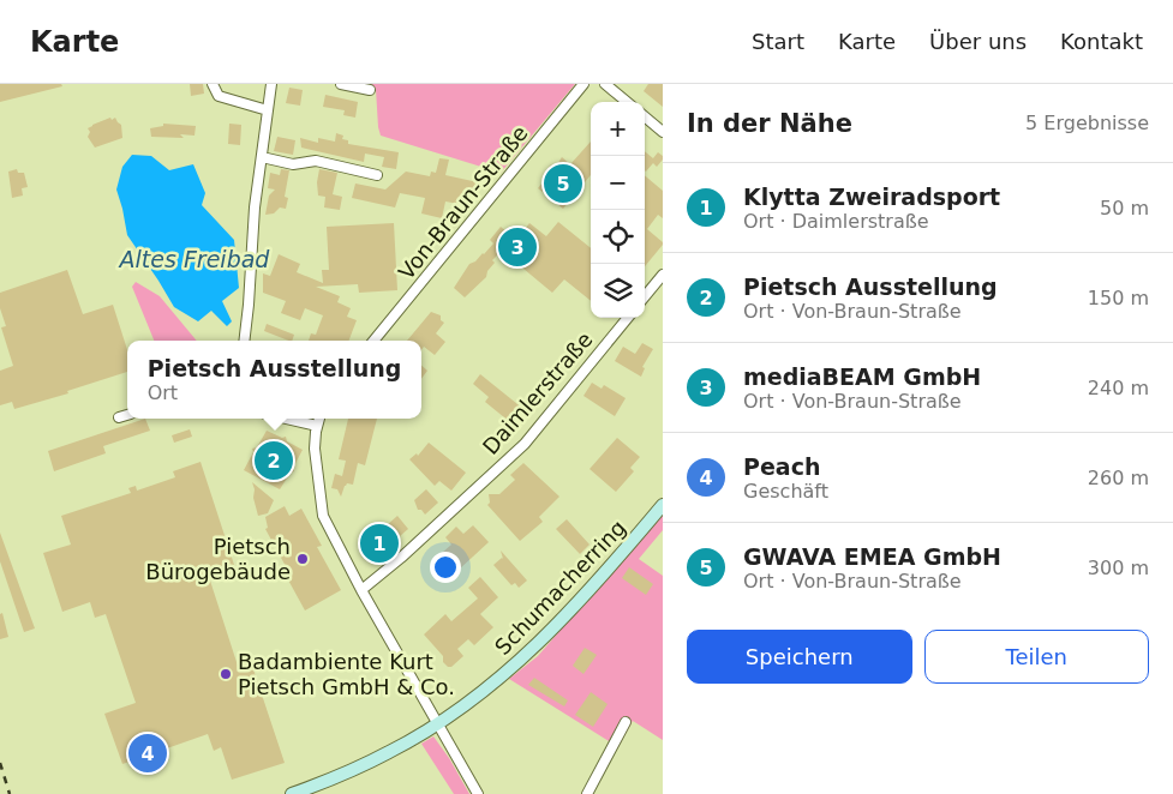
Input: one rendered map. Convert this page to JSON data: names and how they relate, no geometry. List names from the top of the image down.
{
  "streets": {
    "main road": ["Schumacherring"],
    "street": ["Von-Braun-Straße", "Daimlerstraße"]
  },
  "water": ["Altes Freibad"],
  "places": ["Pietsch Bürogebäude", "Badambiente Kurt Pietsch GmbH & Co."],
  "page": {
    "header": "Karte",
    "nav": [
      "Start",
      "Karte",
      "Über uns",
      "Kontakt"
    ],
    "heading": ["In der Nähe", "5 Ergebnisse"],
    "map_buttons": ["+", "−"],
    "pins": [
      "5",
      "3",
      "2",
      "1",
      "4"
    ],
    "list": [
      {
        "mark": "1",
        "name": "Klytta Zweiradsport",
        "note": "Ort · Daimlerstraße",
        "value": "50 m"
      },
      {
        "mark": "2",
        "name": "Pietsch Ausstellung",
        "note": "Ort · Von-Braun-Straße",
        "value": "150 m"
      },
      {
        "mark": "3",
        "name": "mediaBEAM GmbH",
        "note": "Ort · Von-Braun-Straße",
        "value": "240 m"
      },
      {
        "mark": "4",
        "name": "Peach",
        "note": "Geschäft",
        "value": "260 m"
      },
      {
        "mark": "5",
        "name": "GWAVA EMEA GmbH",
        "note": "Ort · Von-Braun-Straße",
        "value": "300 m"
      }
    ],
    "popup": ["Pietsch Ausstellung", "Ort"],
    "buttons": ["Speichern", "Teilen"]
  }
}
